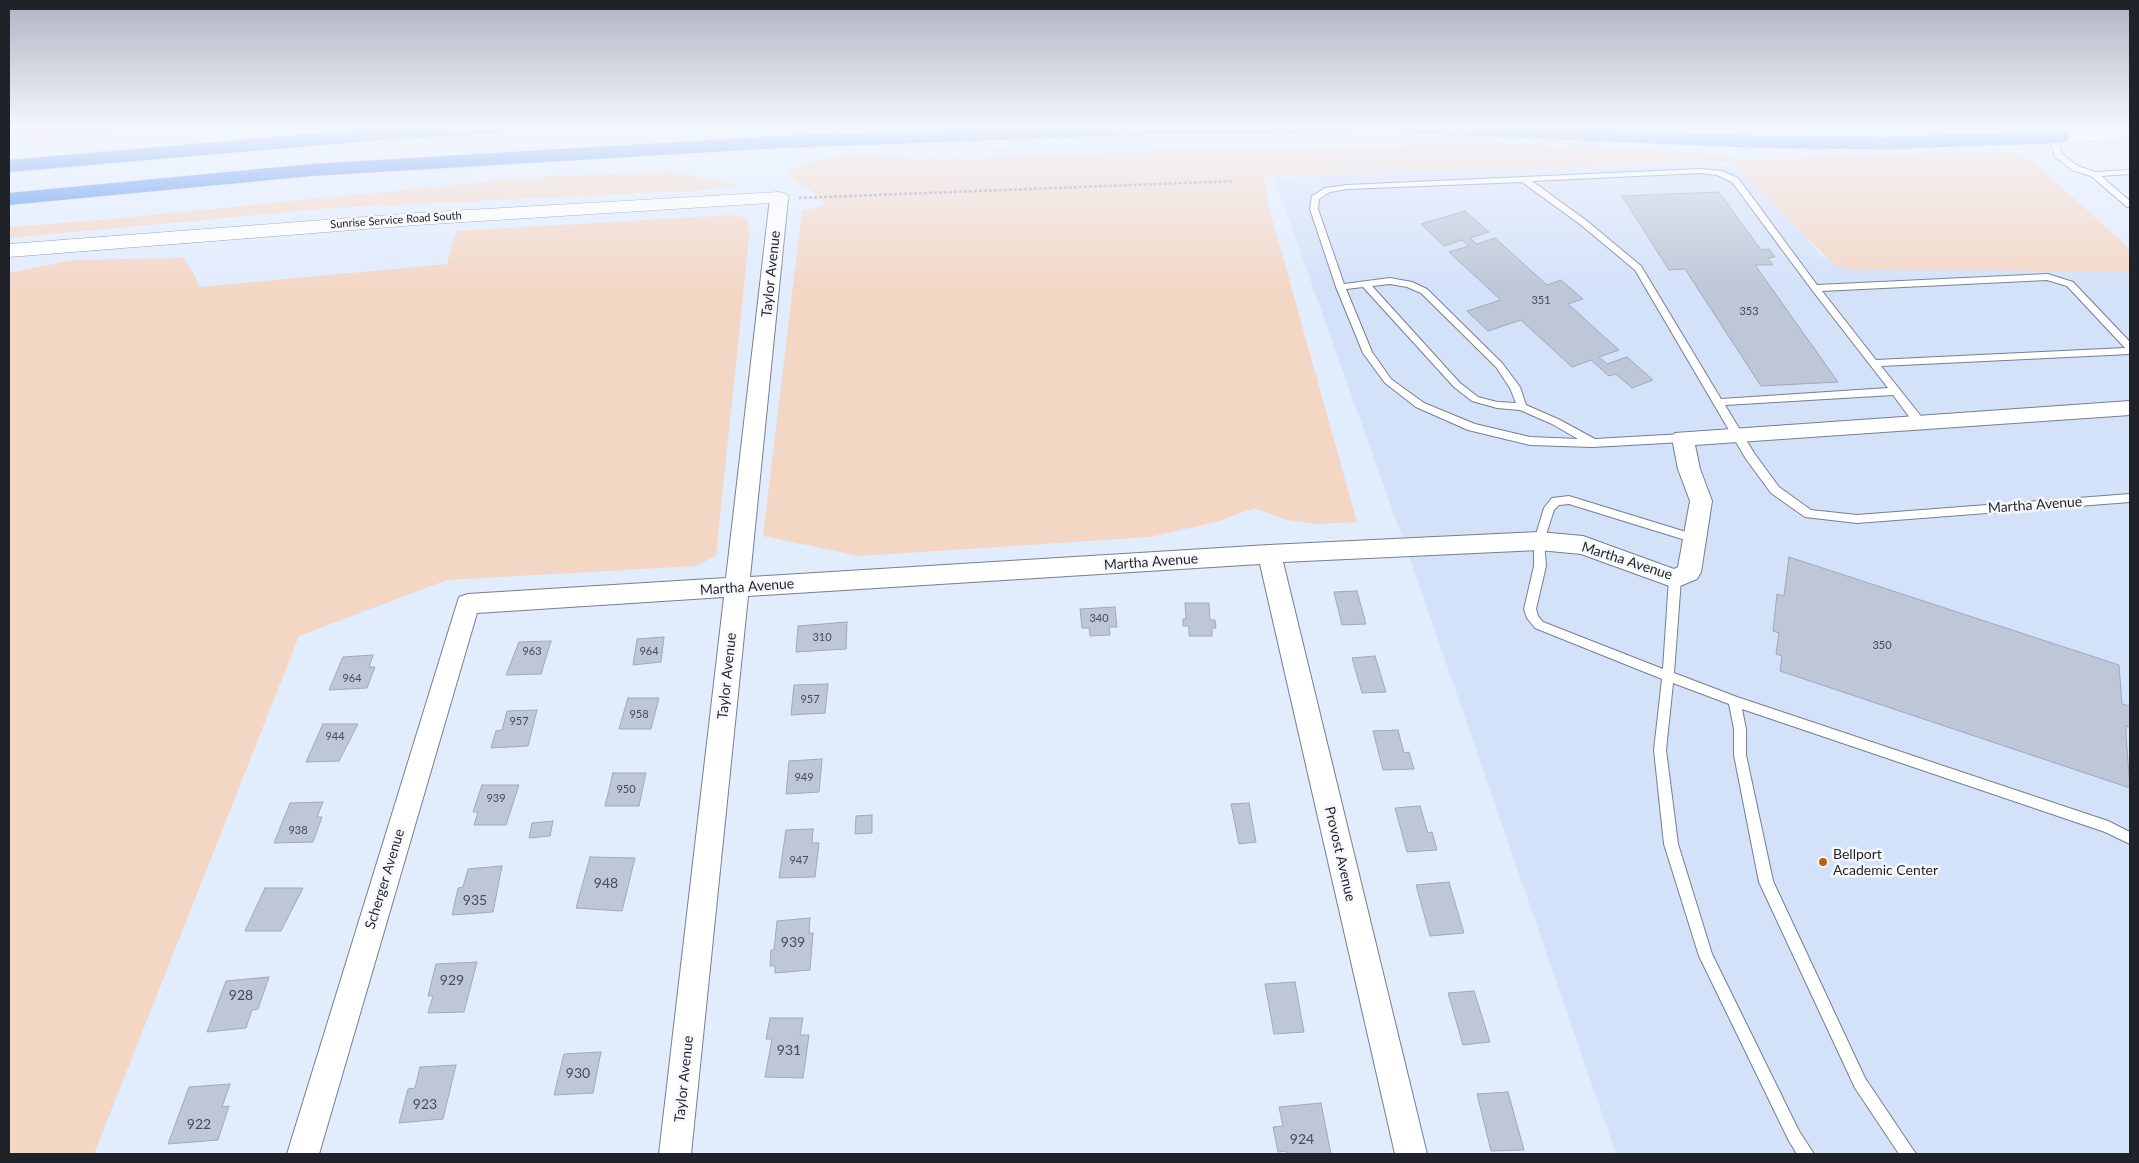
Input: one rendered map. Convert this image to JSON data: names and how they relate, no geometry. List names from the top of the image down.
{
  "streets": {
    "street": [
      "Sunrise Service Road South",
      "Taylor Avenue",
      "Martha Avenue",
      "Provost Avenue",
      "Scherger Avenue"
    ]
  },
  "crossings": [
    ["Sunrise Service Road South", "Taylor Avenue"],
    ["Taylor Avenue", "Martha Avenue"],
    ["Martha Avenue", "Provost Avenue"],
    ["Martha Avenue", "Scherger Avenue"]
  ],
  "places": ["Bellport Academic Center"],
  "house_numbers": [
    "351",
    "353",
    "340",
    "310",
    "350",
    "963",
    "964",
    "964",
    "957",
    "958",
    "957",
    "944",
    "949",
    "950",
    "939",
    "938",
    "947",
    "948",
    "935",
    "939",
    "929",
    "928",
    "931",
    "930",
    "923",
    "922",
    "924"
  ]
}
